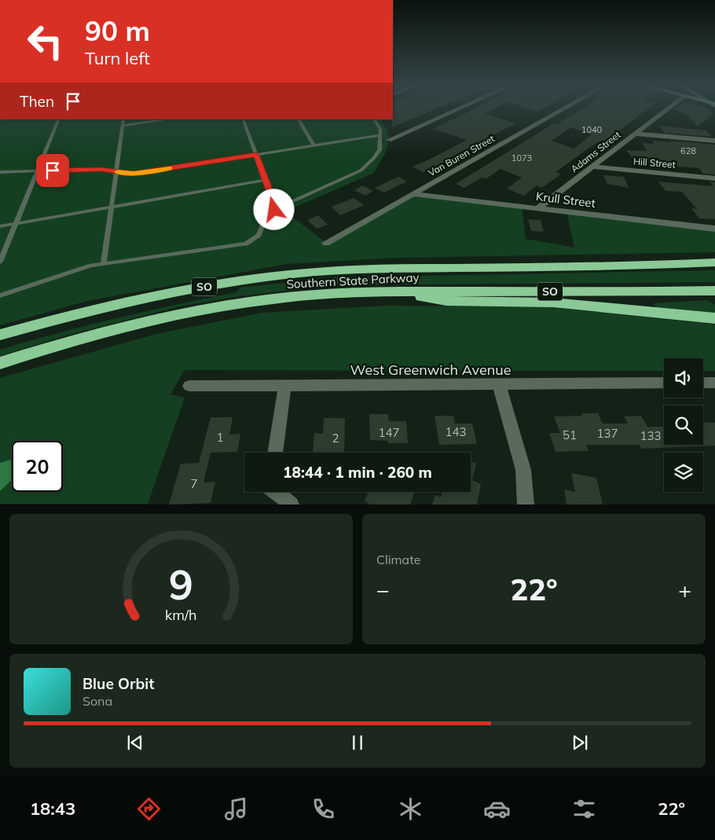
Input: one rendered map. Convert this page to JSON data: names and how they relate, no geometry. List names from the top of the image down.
{
  "streets": {
    "highway": ["Southern State Parkway", "SO"],
    "street": [
      "Adams Street",
      "Van Buren Street",
      "Hill Street",
      "Krull Street",
      "West Greenwich Avenue"
    ]
  },
  "crossings": [
    ["Adams Street", "Hill Street"],
    ["Adams Street", "Krull Street"],
    ["Van Buren Street", "Krull Street"]
  ],
  "house_numbers": [
    "1040",
    "628",
    "1073",
    "143",
    "147",
    "137",
    "51",
    "133",
    "1",
    "2",
    "7"
  ],
  "page": {
    "turn": ["90 m", "Turn left"],
    "then": "Then",
    "limit": "20",
    "trip": "18:44 · 1 min · 260 m",
    "tile": "Climate",
    "heat": ["−", "22°", "+"],
    "song": ["Blue Orbit", "Sona"],
    "tabs": ["18:43", "22°"],
    "gauge": ["9", "km/h"]
  }
}
